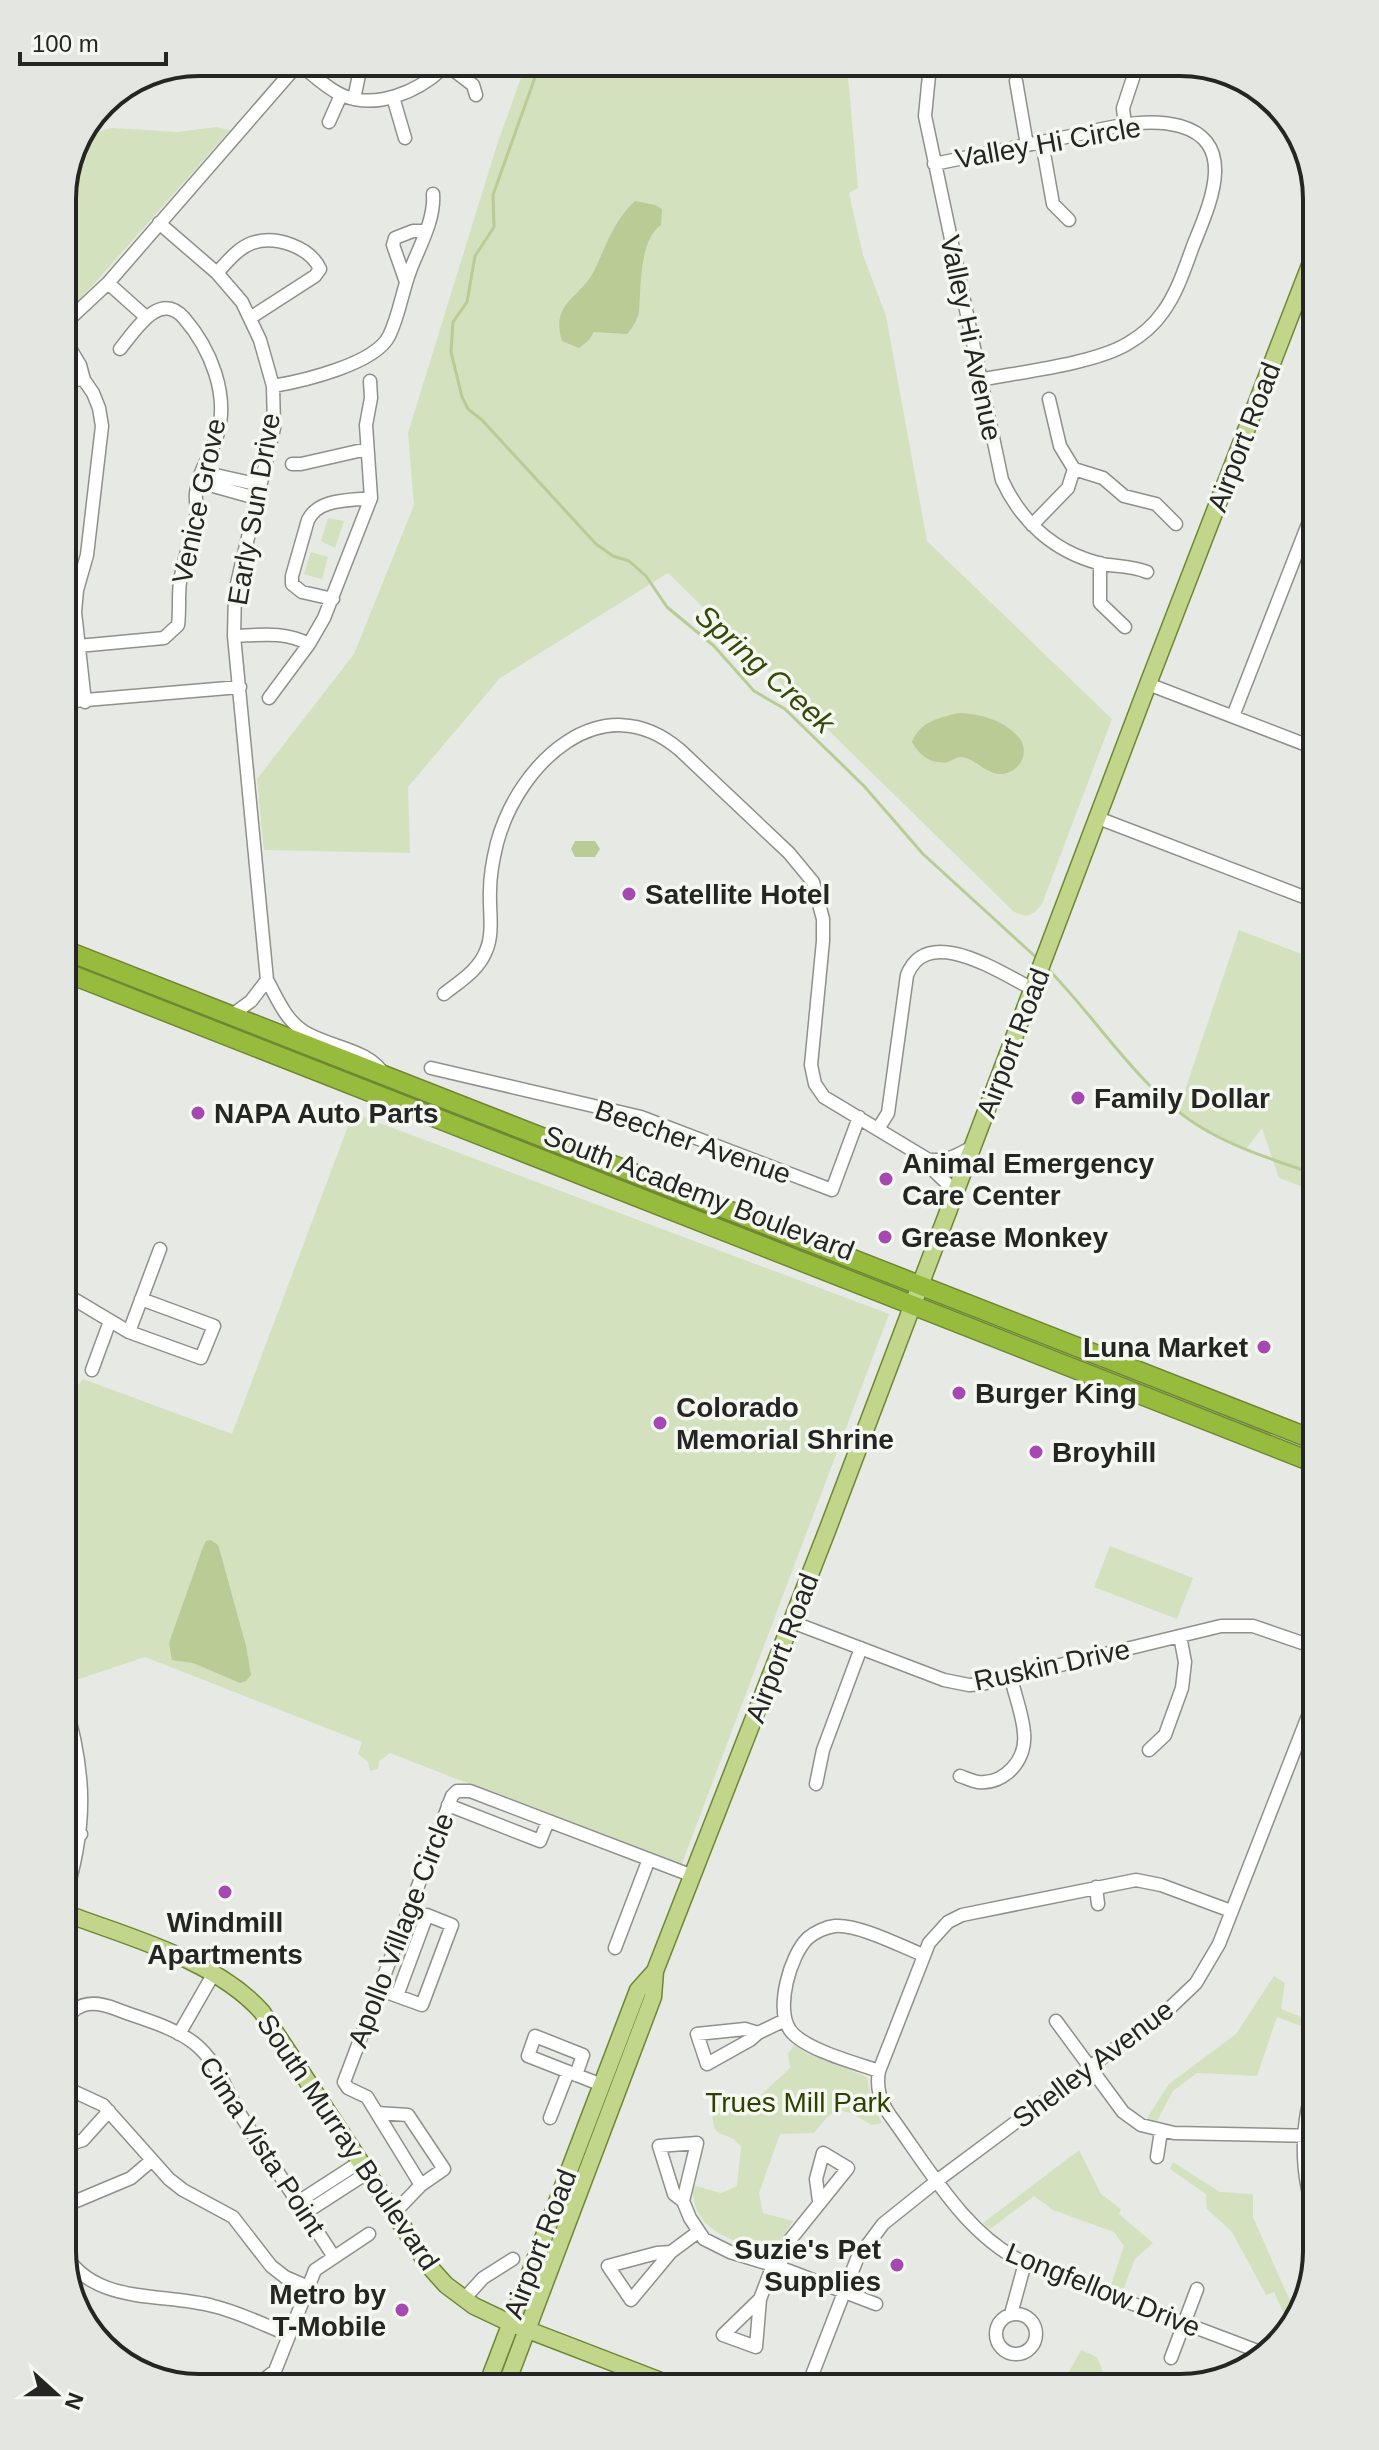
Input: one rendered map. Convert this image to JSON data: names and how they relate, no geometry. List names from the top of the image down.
{
  "streets": {
    "highway": ["South Academy Boulevard"],
    "main road": ["Airport Road", "South Murray Boulevard"],
    "street": [
      "Valley Hi Circle",
      "Valley Hi Avenue",
      "Venice Grove",
      "Early Sun Drive",
      "Beecher Avenue",
      "Ruskin Drive",
      "Apollo Village Circle",
      "Shelley Avenue",
      "Cima Vista Point",
      "Longfellow Drive"
    ]
  },
  "crossings": [
    ["Valley Hi Circle", "Valley Hi Avenue"],
    ["Airport Road", "South Academy Boulevard"],
    ["Airport Road", "Ruskin Drive"],
    ["Airport Road", "Apollo Village Circle"],
    ["Airport Road", "South Murray Boulevard"],
    ["Early Sun Drive", "South Academy Boulevard"],
    ["Shelley Avenue", "Longfellow Drive"]
  ],
  "water": ["Spring Creek"],
  "parks": ["Trues Mill Park"],
  "places": [
    "Satellite Hotel",
    "Family Dollar",
    "NAPA Auto Parts",
    "Animal Emergency Care Center",
    "Grease Monkey",
    "Luna Market",
    "Burger King",
    "Colorado Memorial Shrine",
    "Broyhill",
    "Windmill Apartments",
    "Suzie's Pet Supplies",
    "Metro by T-Mobile"
  ],
  "scale_bar": "100 m",
  "north": "right"
}
